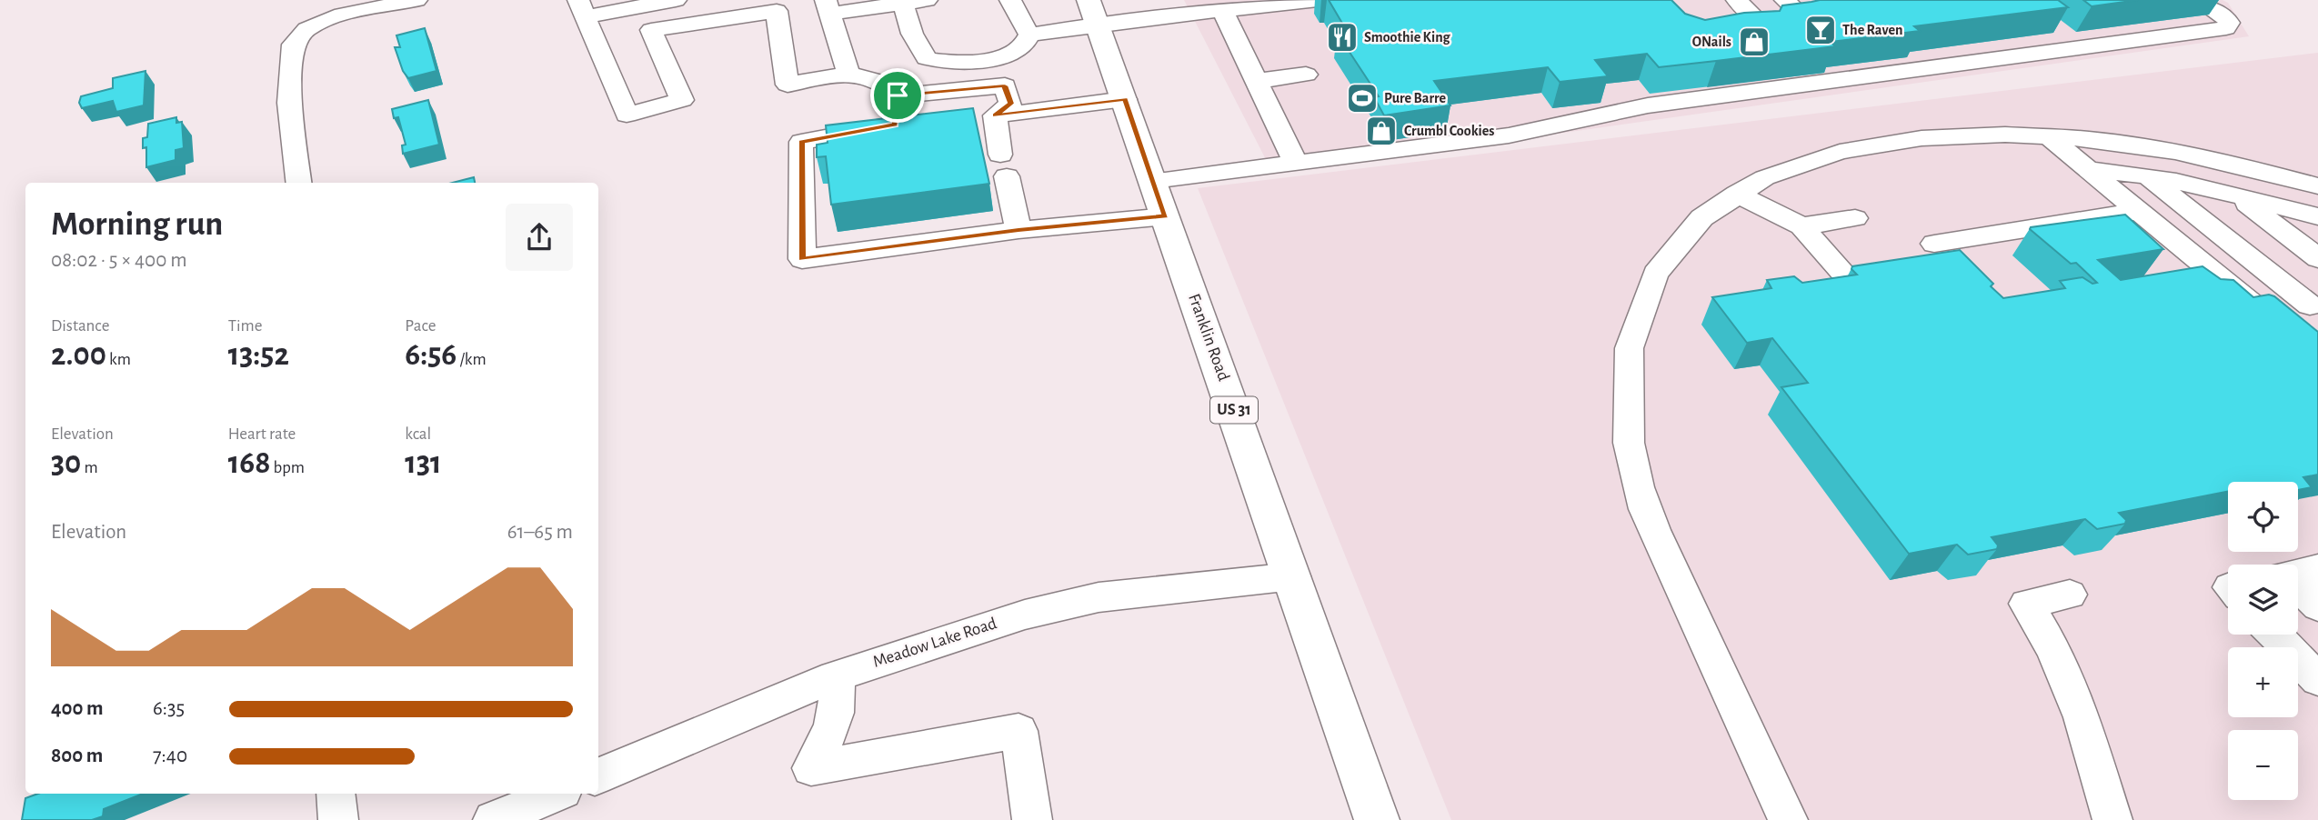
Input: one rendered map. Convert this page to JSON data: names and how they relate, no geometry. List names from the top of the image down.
{
  "streets": {
    "main road": ["Franklin Road", "US 31"],
    "street": ["Meadow Lake Road"]
  },
  "crossings": [
    ["Franklin Road", "Meadow Lake Road"]
  ],
  "places": {
    "bar": ["The Raven"],
    "restaurant": ["Smoothie King"],
    "shop": ["ONails", "Crumbl Cookies"],
    "sports": ["Pure Barre"]
  },
  "page": {
    "heading": ["Morning run", "08:02 · 5 × 400 m"],
    "stats": [
      ["Distance", "2.00 km"],
      ["Time", "13:52"],
      ["Pace", "6:56 /km"],
      ["Elevation", "30 m"],
      ["Heart rate", "168 bpm"],
      ["kcal", "131"]
    ],
    "map_buttons": ["+", "−"],
    "chart": ["Elevation", "61–65 m"],
    "list": [
      {
        "name": "400 m",
        "note": "6:35"
      },
      {
        "name": "800 m",
        "note": "7:40"
      }
    ]
  }
}
